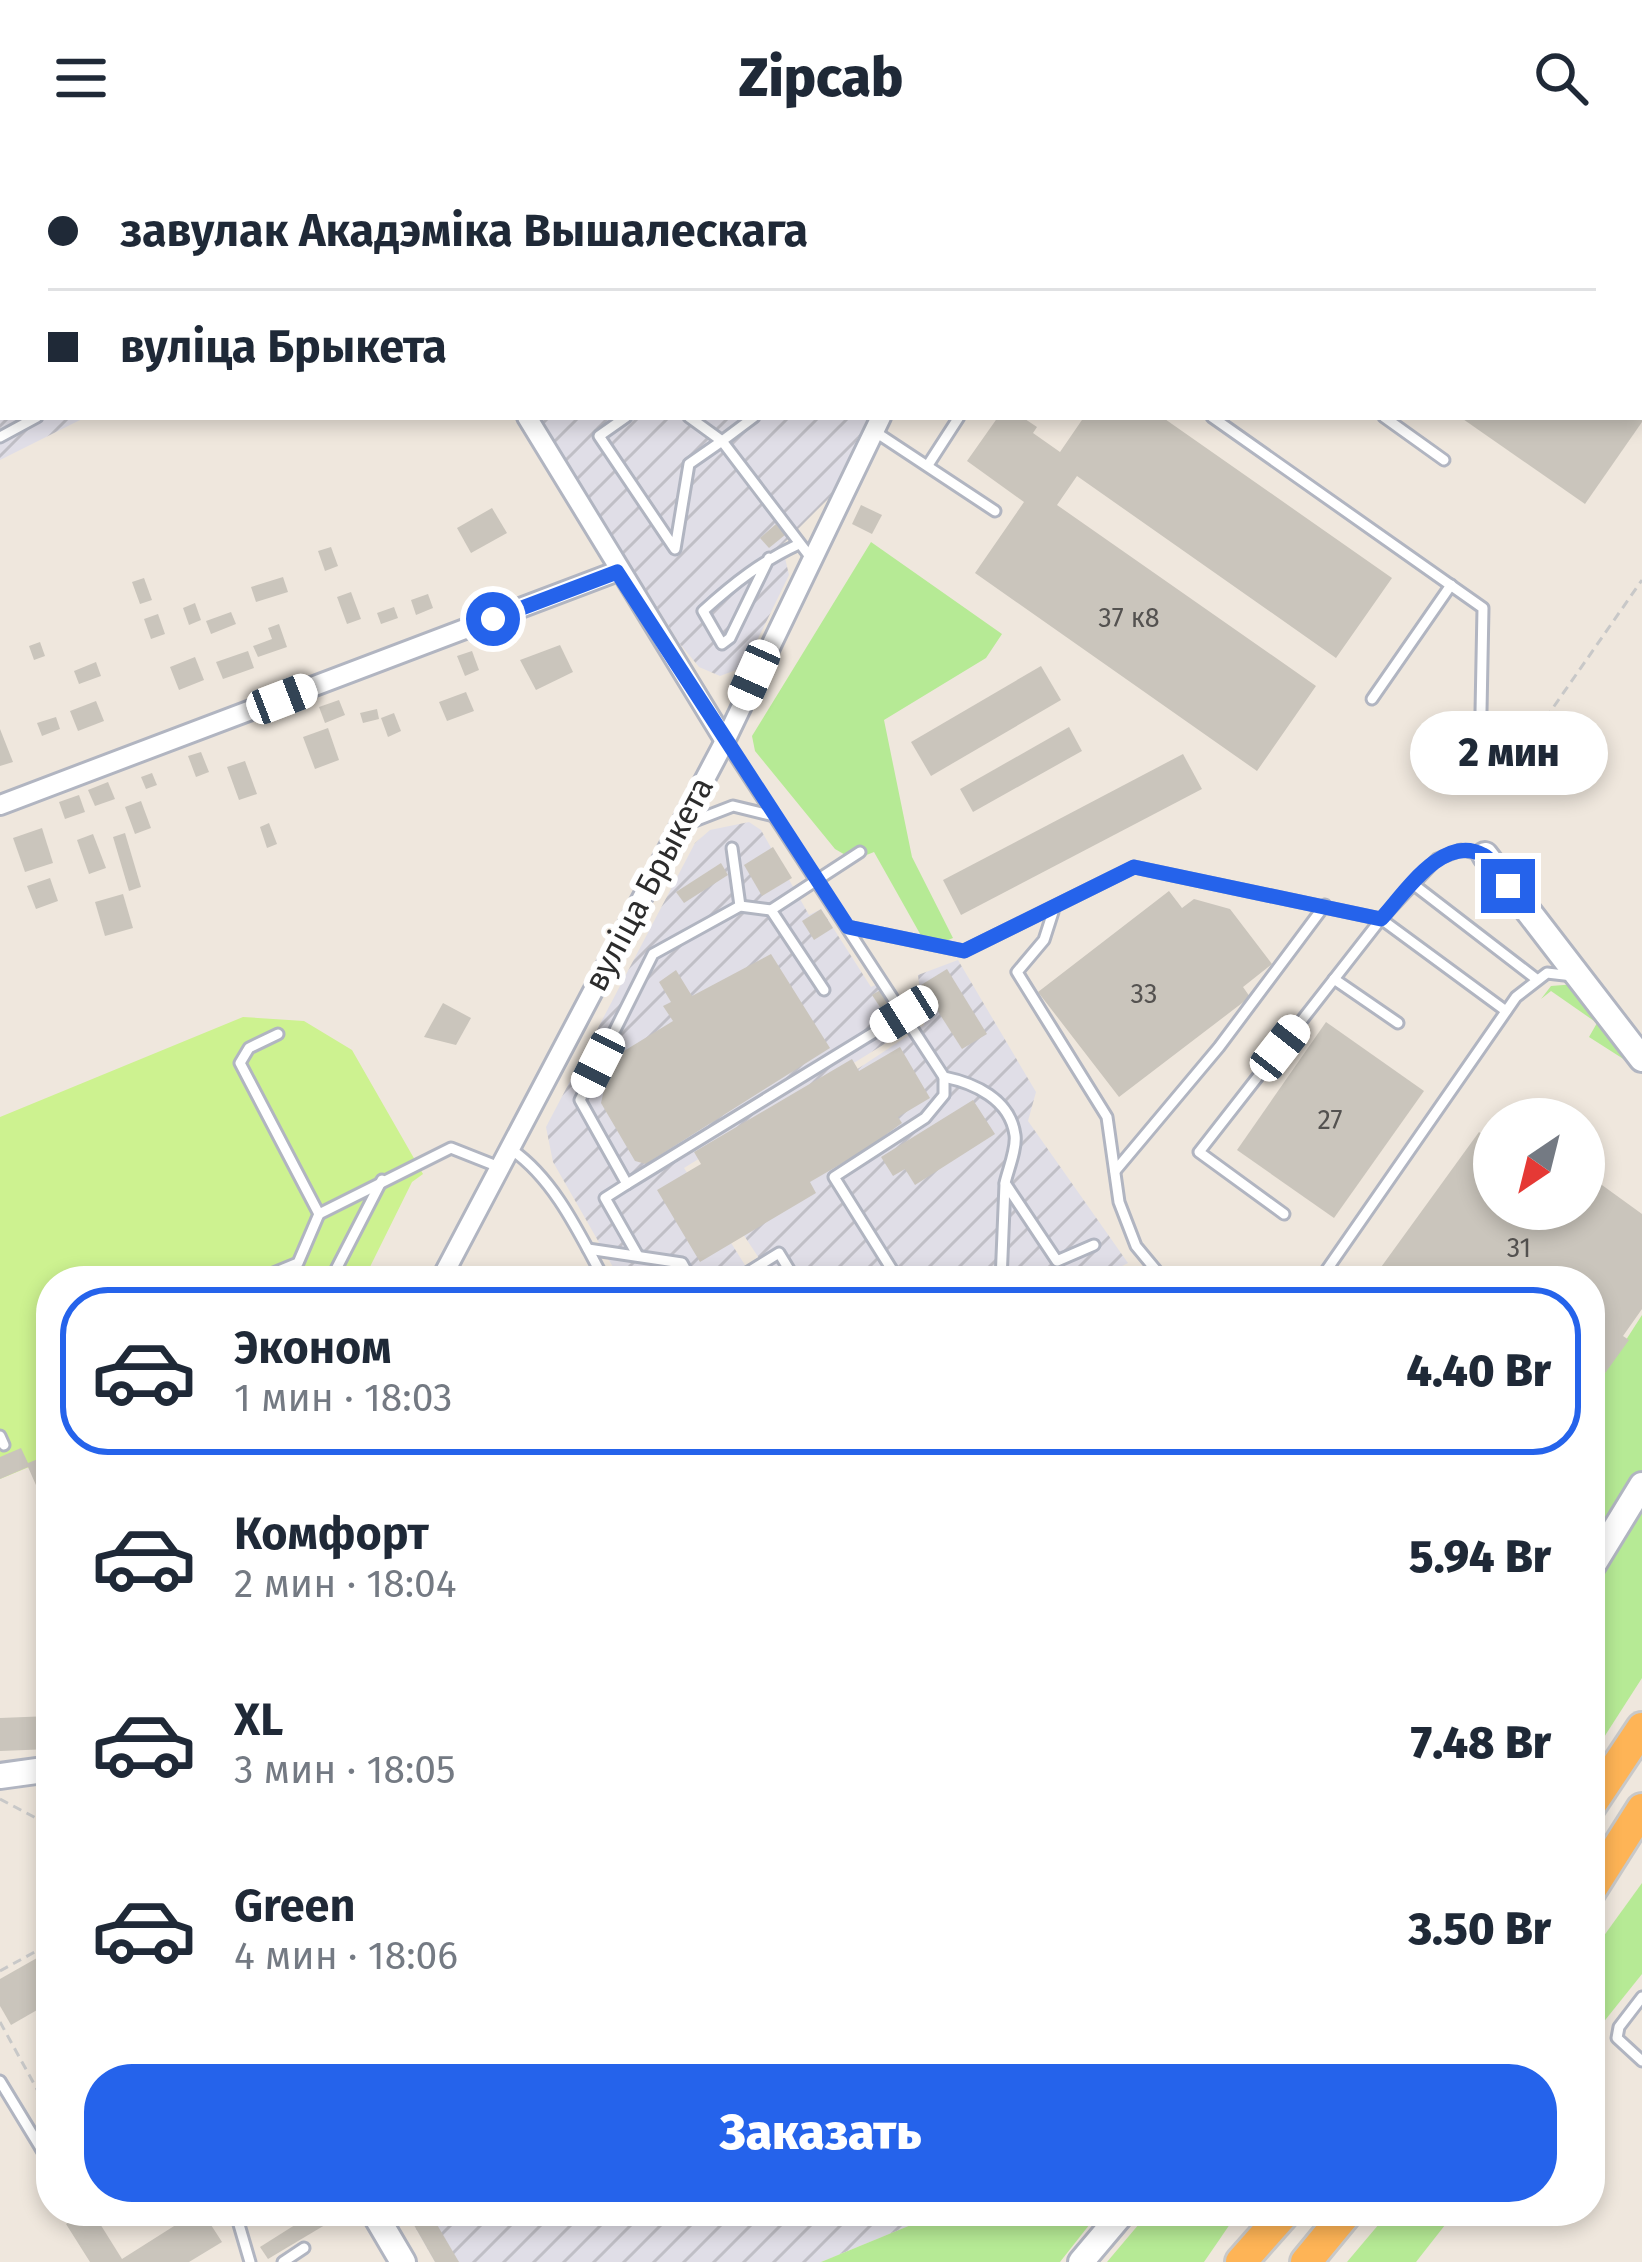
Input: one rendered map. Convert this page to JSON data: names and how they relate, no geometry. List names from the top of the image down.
{
  "streets": {
    "street": ["вуліца Брыкета"]
  },
  "house_numbers": [
    "37 к8",
    "33",
    "27",
    "31"
  ],
  "north": "bottom left",
  "page": {
    "header": "Zipcab",
    "banner": ["завулак Акадэміка Вышалескага", "вуліца Брыкета"],
    "bubble": "2 мин",
    "list": [
      {
        "name": "Эконом",
        "note": "1 мин · 18:03",
        "value": "4.40 Br"
      },
      {
        "name": "Комфорт",
        "note": "2 мин · 18:04",
        "value": "5.94 Br"
      },
      {
        "name": "XL",
        "note": "3 мин · 18:05",
        "value": "7.48 Br"
      },
      {
        "name": "Green",
        "note": "4 мин · 18:06",
        "value": "3.50 Br"
      }
    ],
    "buttons": "Заказать"
  }
}
